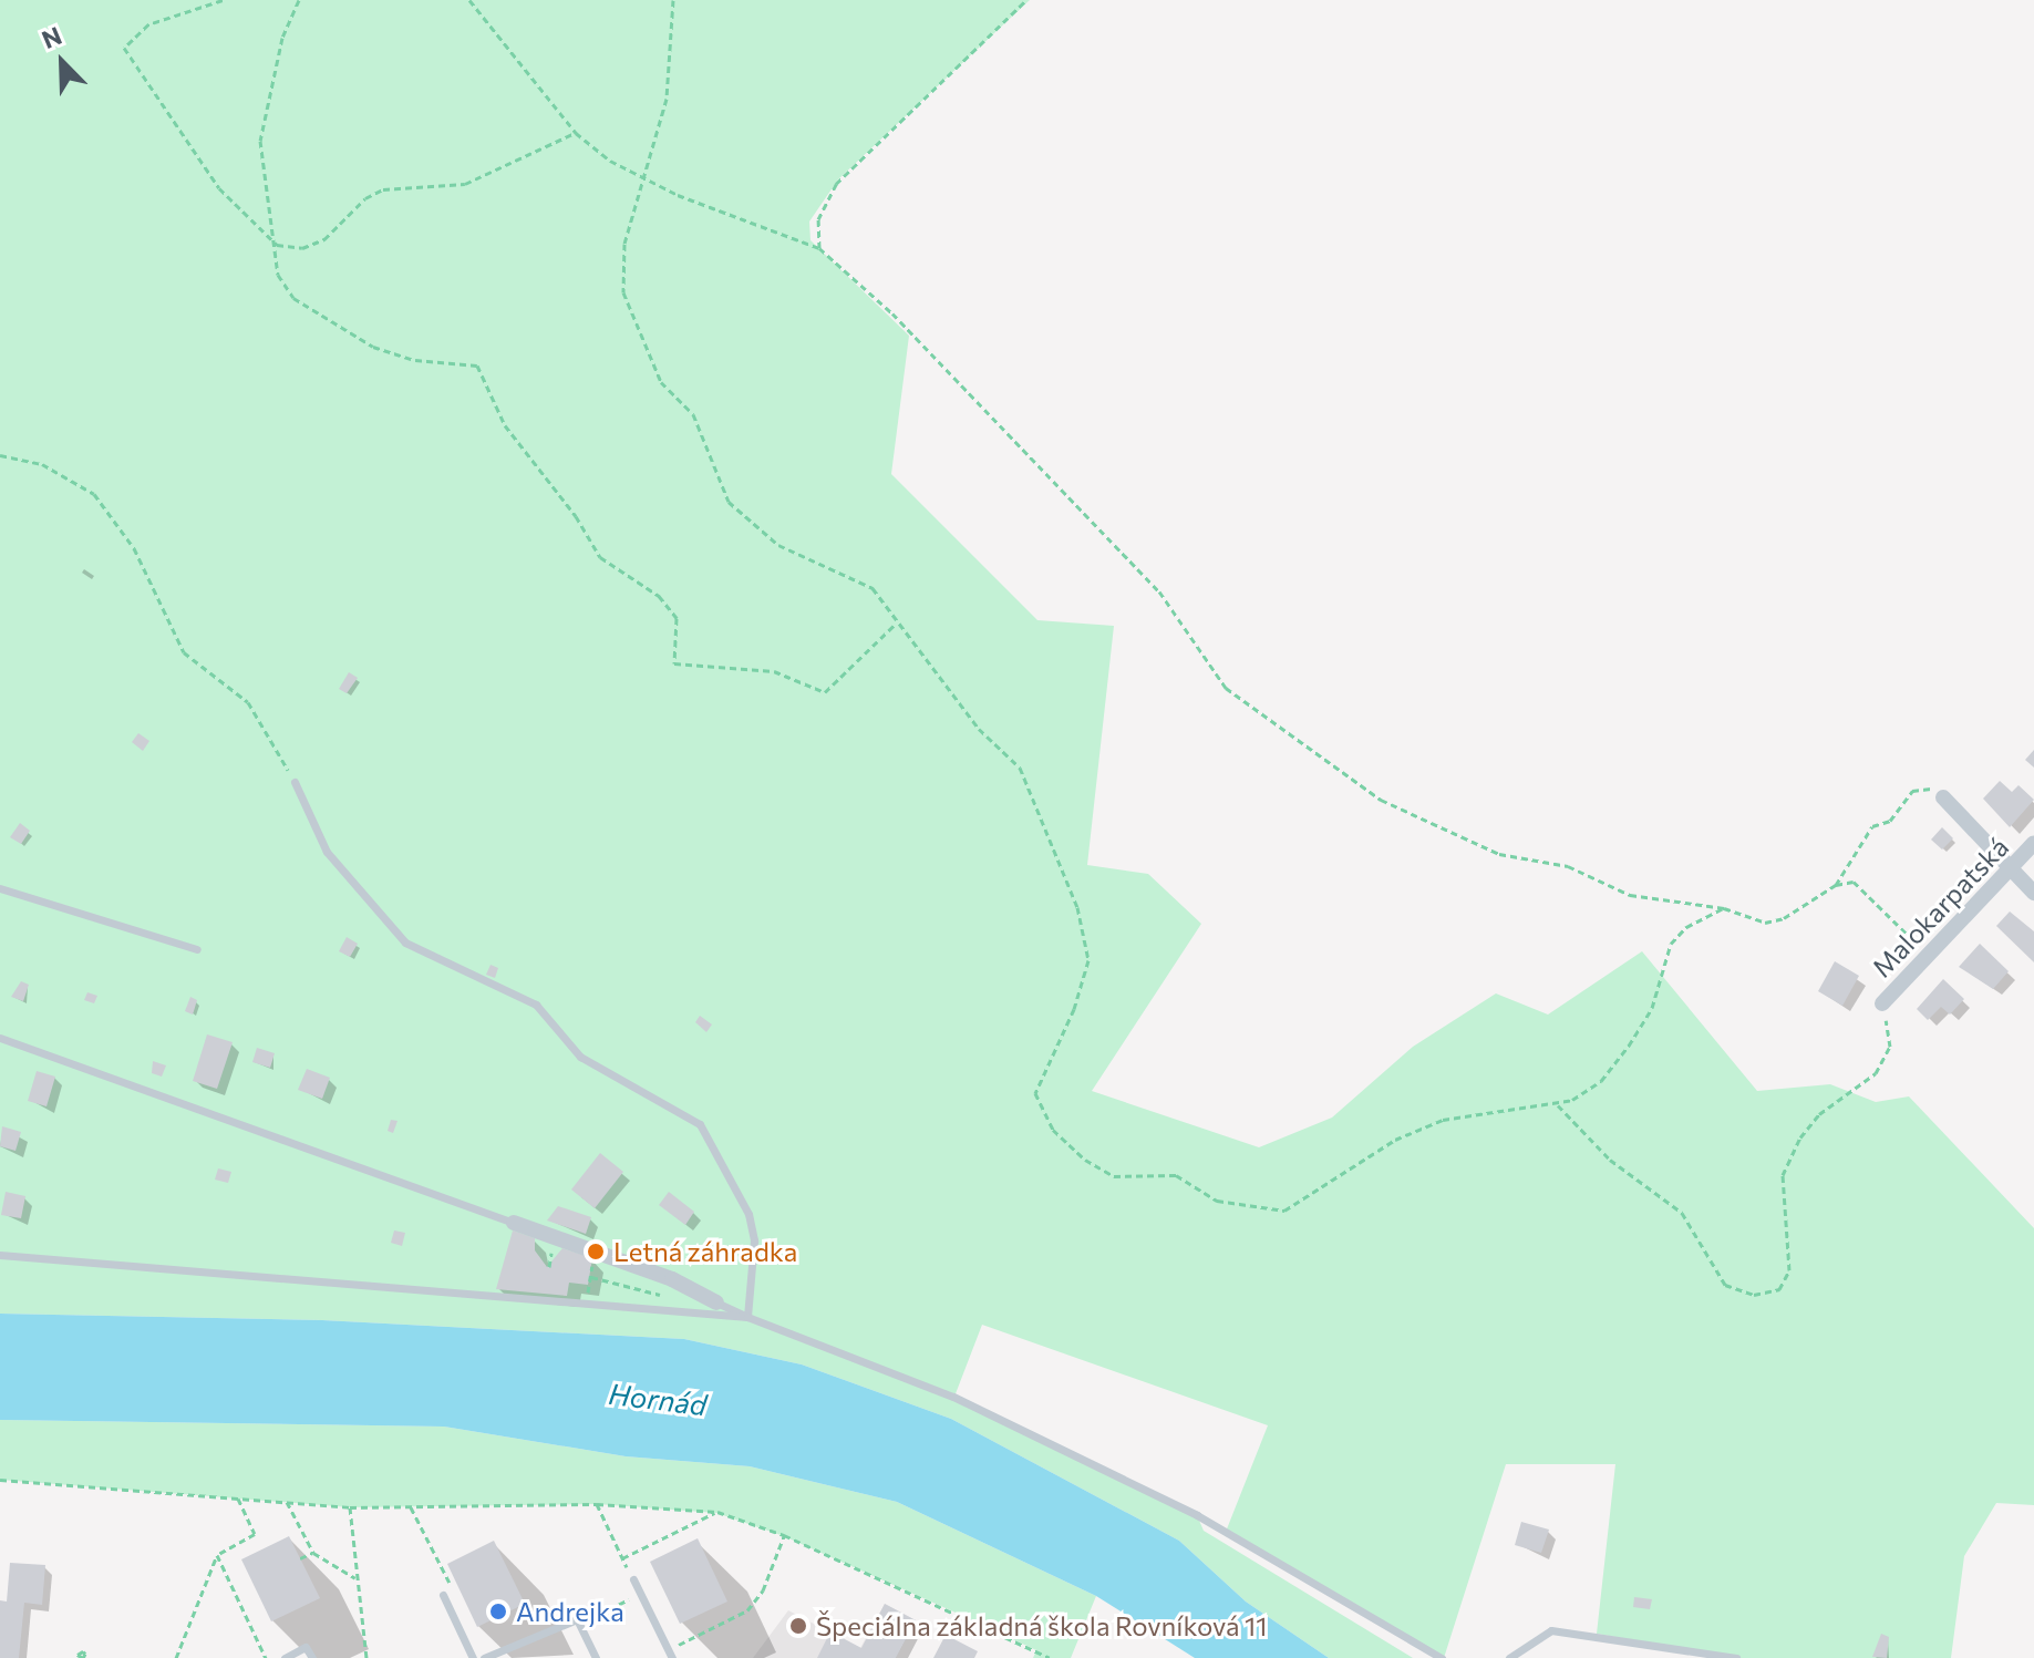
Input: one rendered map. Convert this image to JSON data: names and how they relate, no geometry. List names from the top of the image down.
{
  "streets": {
    "street": ["Malokarpatská"]
  },
  "water": ["Hornád"],
  "places": ["Letná záhradka", "Andrejka", "Špeciálna základná škola Rovníková 11"],
  "north": "top left"
}
